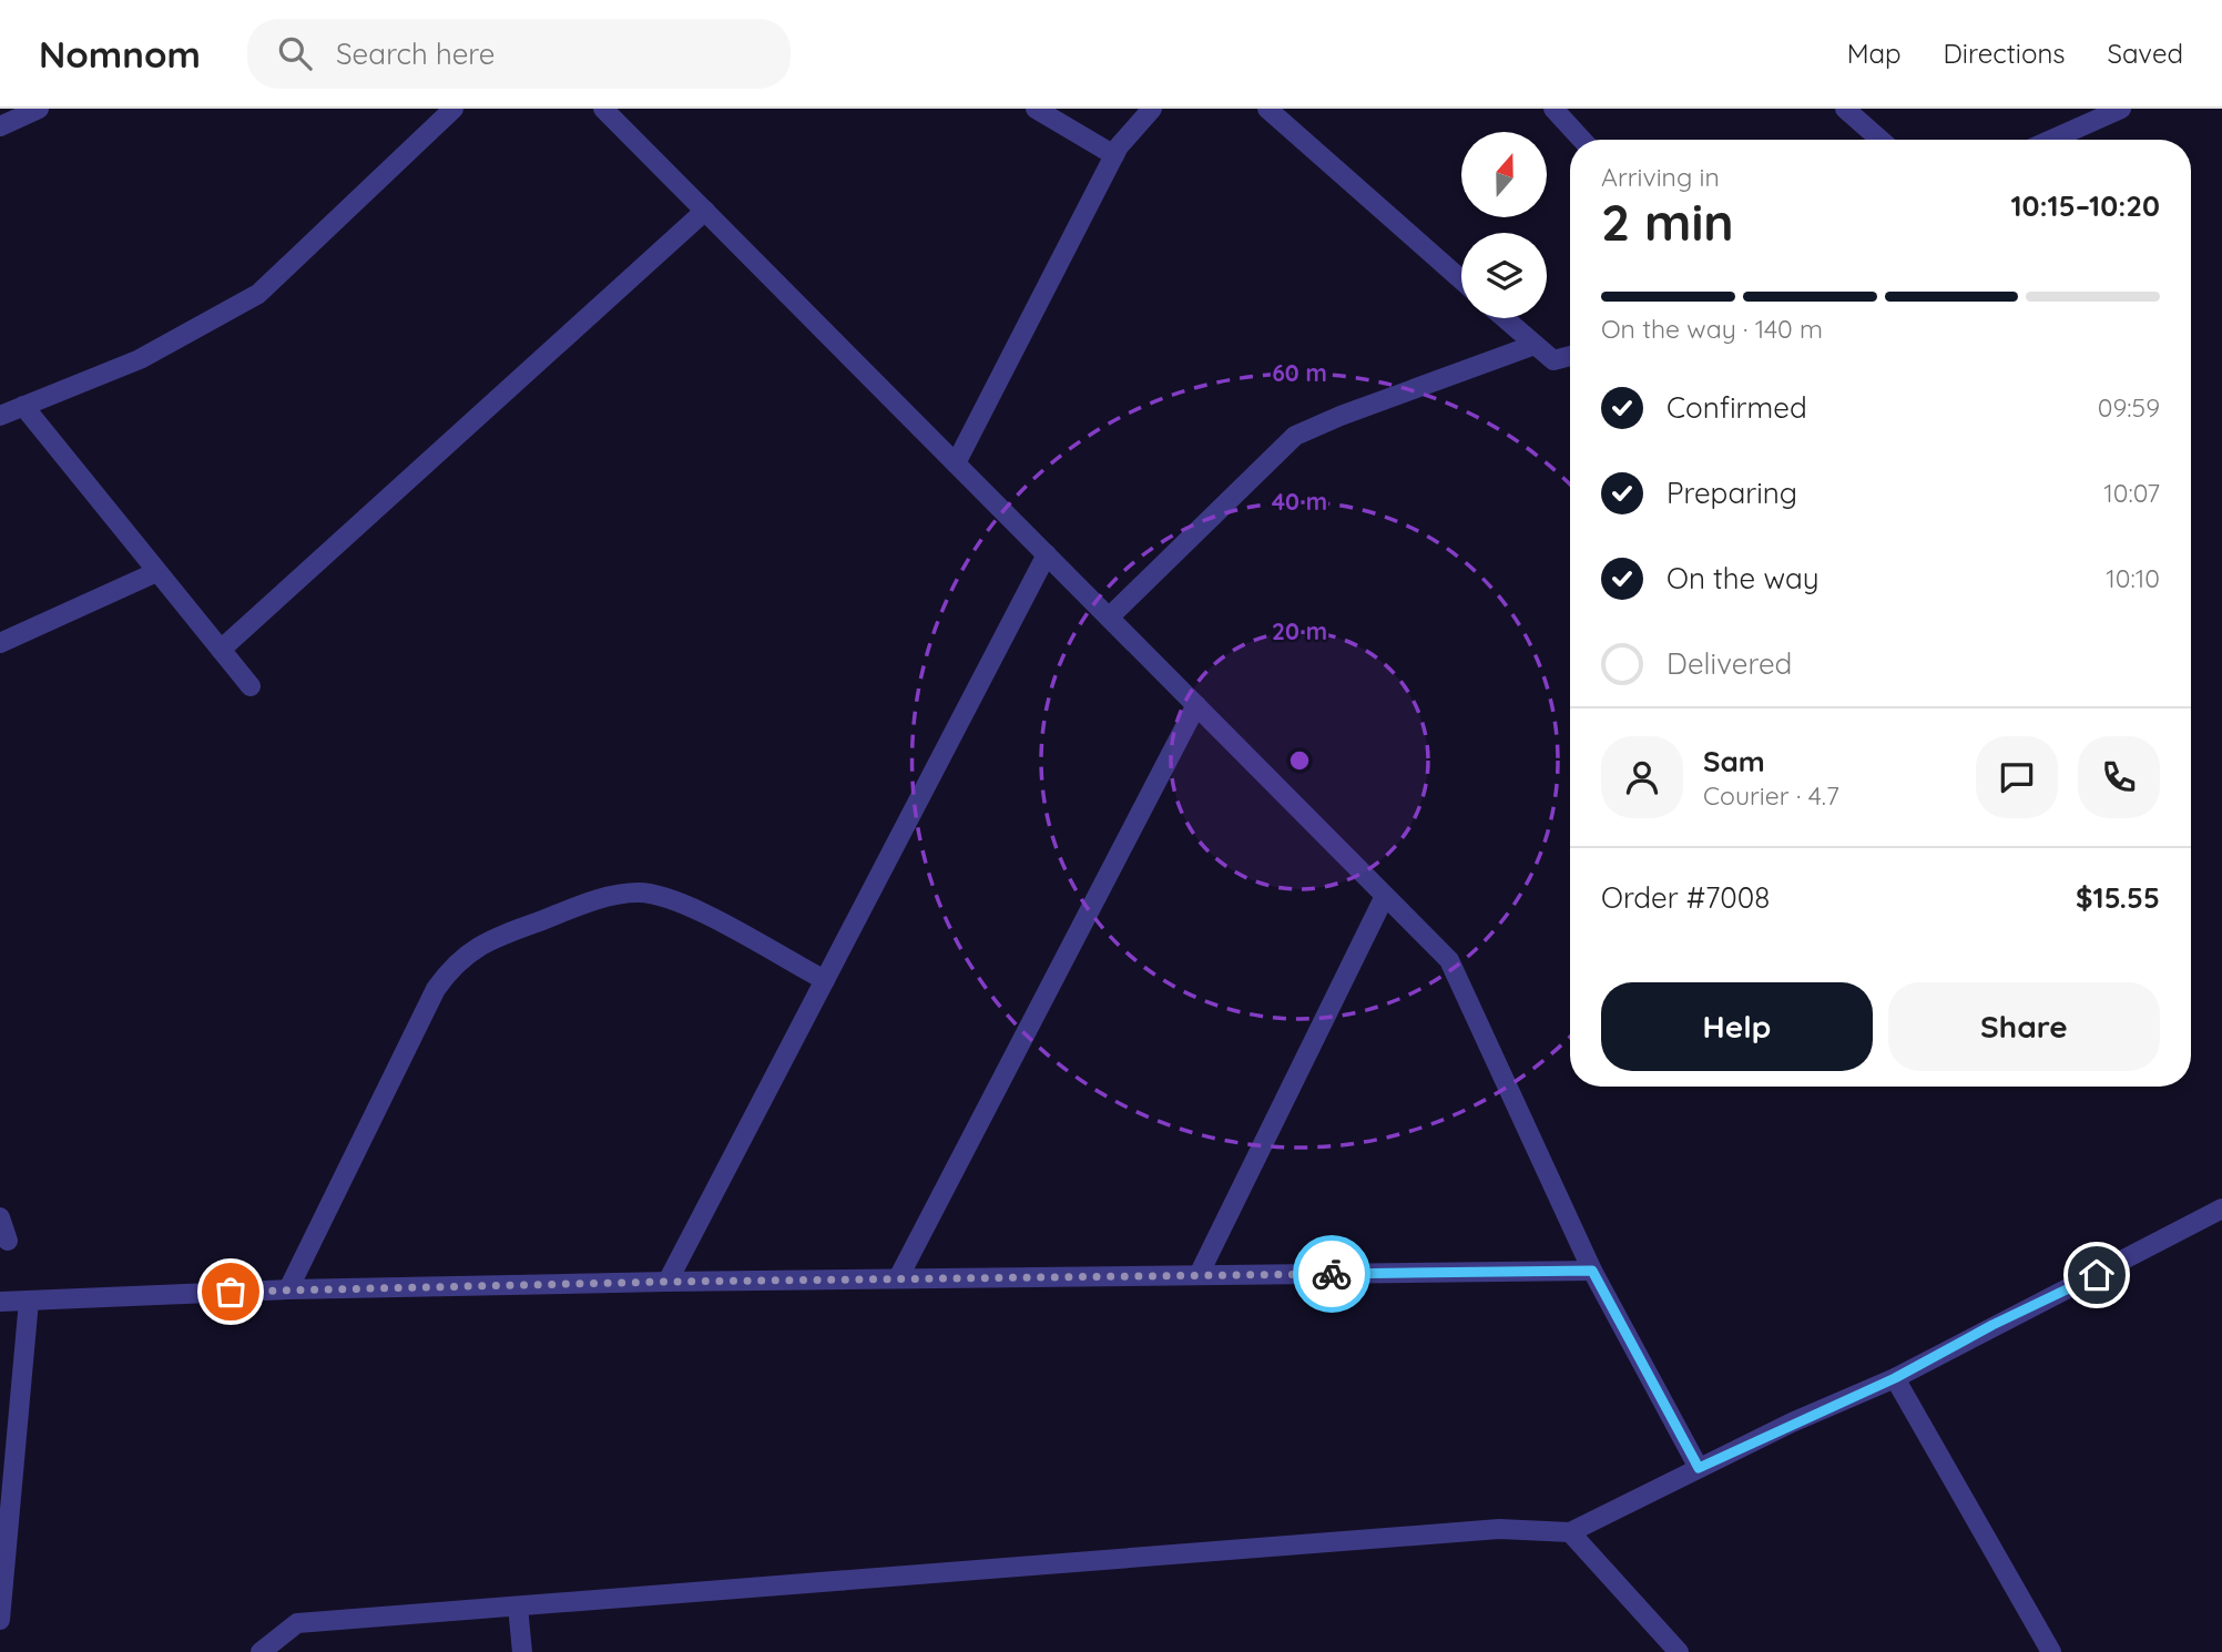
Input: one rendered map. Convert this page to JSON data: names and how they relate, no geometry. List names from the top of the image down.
{
  "north": "top",
  "page": {
    "header": "Nomnom",
    "search": "Search here",
    "nav": ["Map", "Directions", "Saved"],
    "heading": ["2 min", "Arriving in", "10:15–10:20"],
    "panel": [
      "Sam",
      "Courier · 4.7",
      "Order #7008",
      "$15.55"
    ],
    "bar": "On the way · 140 m",
    "list": [
      ["Confirmed", "09:59"],
      ["Preparing", "10:07"],
      ["On the way", "10:10"],
      "Delivered"
    ],
    "buttons": ["Help", "Share"]
  },
  "rings": ["60 m", "40 m", "20 m"]
}
